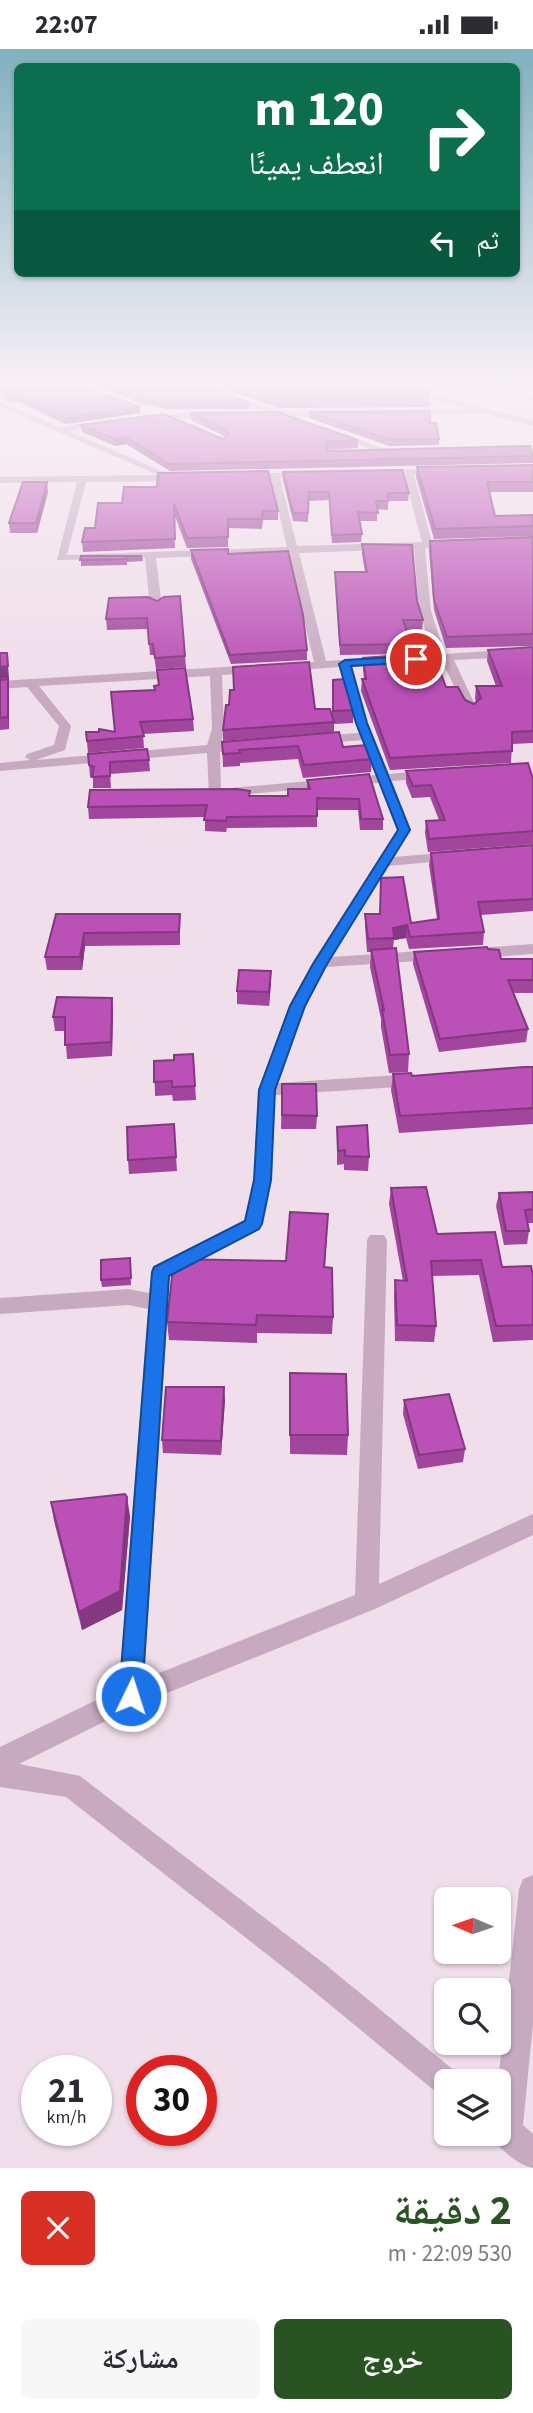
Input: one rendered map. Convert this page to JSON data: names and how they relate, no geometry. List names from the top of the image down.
{
  "north": "left",
  "page": {
    "status": "22:07",
    "turn": ["120 m", "انعطف يمينًا"],
    "then": "ثم",
    "speed": "21 km/h",
    "limit": "30",
    "heading": ["2 دقيقة", "530 m · 22:09"],
    "buttons": ["خروج", "مشاركة"]
  }
}
